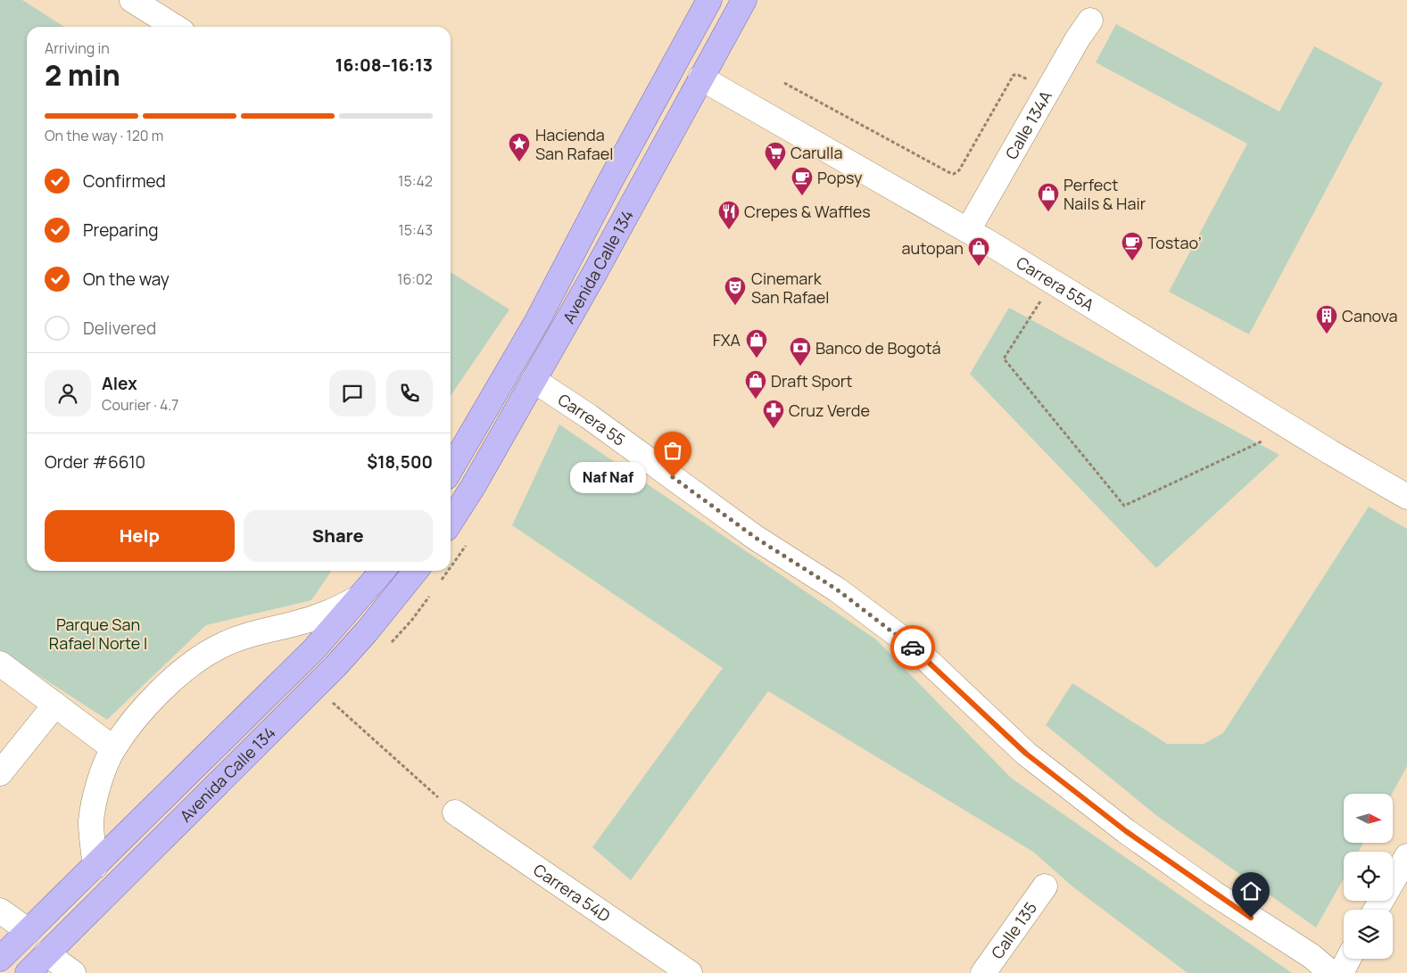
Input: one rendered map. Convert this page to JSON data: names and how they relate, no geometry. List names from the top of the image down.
{
  "streets": {
    "main road": ["Avenida Calle 134"],
    "street": [
      "Calle 134A",
      "Carrera 55A",
      "Carrera 55",
      "Carrera 54D",
      "Calle 135"
    ]
  },
  "crossings": [
    ["Calle 134A", "Carrera 55A"],
    ["Avenida Calle 134", "Carrera 55A"],
    ["Avenida Calle 134", "Carrera 55"]
  ],
  "parks": ["Parque San Rafael Norte I"],
  "places": {
    "place": ["Hacienda San Rafael"],
    "supermarket": ["Carulla"],
    "cafe": ["Popsy", "Tostao’"],
    "shop": [
      "Perfect Nails & Hair",
      "autopan",
      "FXA",
      "Draft Sport"
    ],
    "restaurant": ["Crepes & Waffles"],
    "theatre": ["Cinemark San Rafael"],
    "building": ["Canova"],
    "bank": ["Banco de Bogotá"],
    "pharmacy": ["Cruz Verde"],
    "other": ["Naf Naf"]
  },
  "north": "right",
  "page": {
    "heading": ["2 min", "Arriving in", "16:08–16:13"],
    "panel": [
      "Alex",
      "Courier · 4.7",
      "Order #6610",
      "$18,500"
    ],
    "bar": "On the way · 120 m",
    "list": [
      ["Confirmed", "15:42"],
      ["Preparing", "15:43"],
      ["On the way", "16:02"],
      "Delivered"
    ],
    "bubble": "Naf Naf",
    "buttons": ["Help", "Share"]
  }
}
